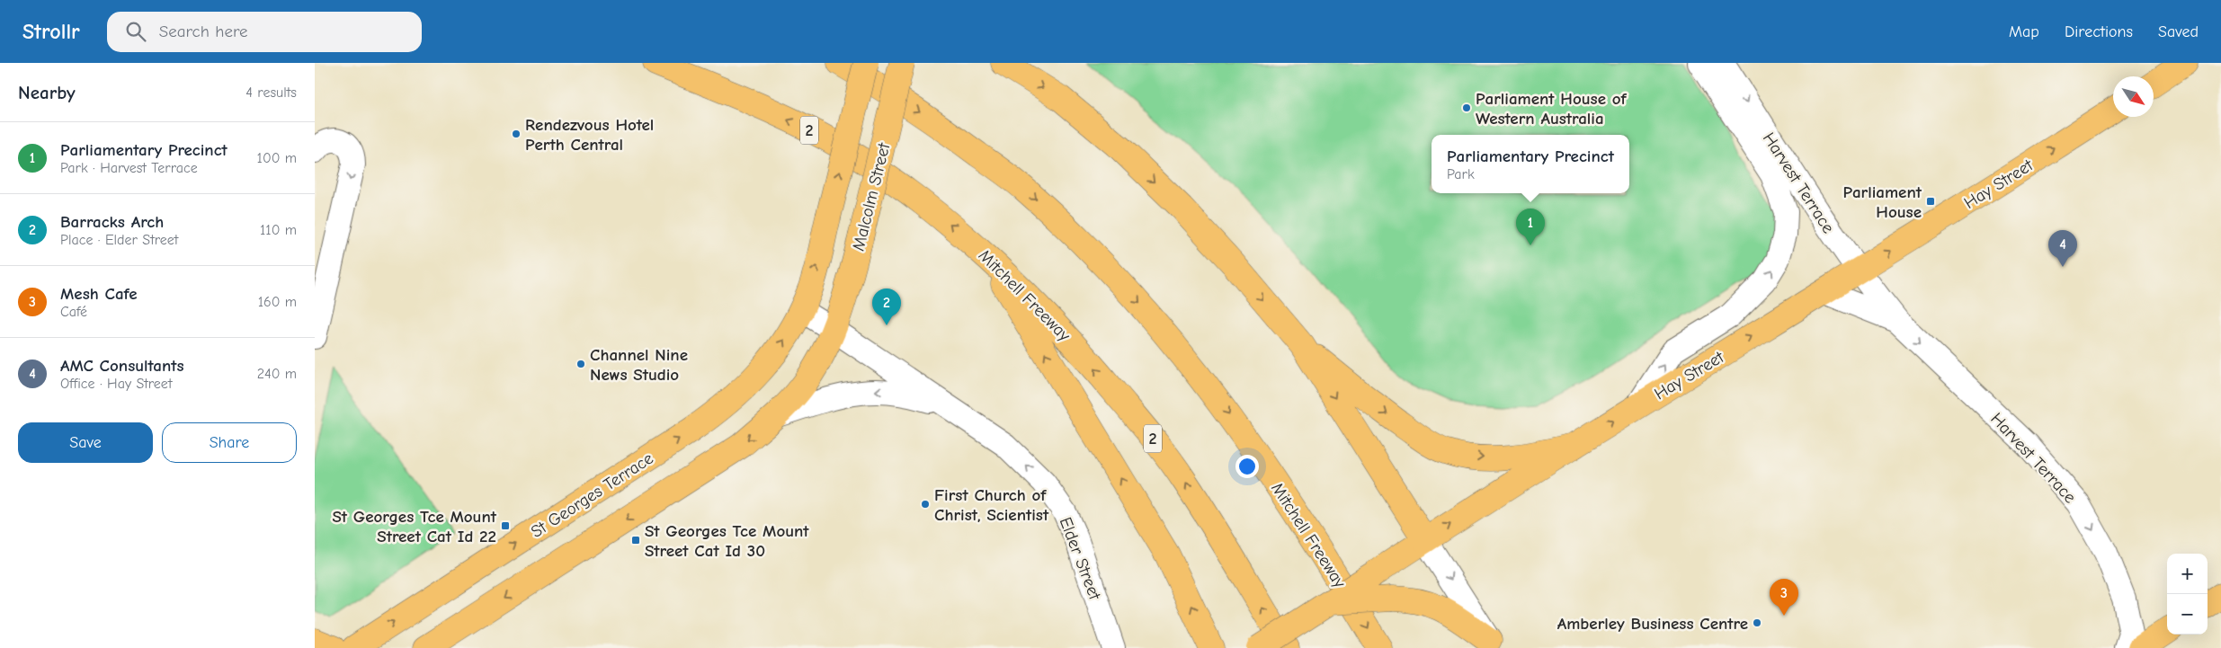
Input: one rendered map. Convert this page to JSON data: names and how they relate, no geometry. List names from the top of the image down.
{
  "streets": {
    "main road": [
      "2",
      "Hay Street",
      "Malcolm Street",
      "Mitchell Freeway",
      "St Georges Terrace"
    ],
    "street": ["Harvest Terrace", "Elder Street"]
  },
  "crossings": [
    ["Harvest Terrace", "Hay Street"],
    ["Malcolm Street", "Elder Street"],
    ["St Georges Terrace", "Elder Street"]
  ],
  "one_way": ["Hay Street"],
  "places": {
    "other": [
      "Parliament House of Western Australia",
      "Rendezvous Hotel Perth Central",
      "Channel Nine News Studio",
      "First Church of Christ, Scientist",
      "Amberley Business Centre"
    ],
    "transit": ["Parliament House", "St Georges Tce Mount Street Cat Id 22", "St Georges Tce Mount Street Cat Id 30"]
  },
  "north": "bottom right",
  "page": {
    "header": "Strollr",
    "search": "Search here",
    "nav": ["Map", "Directions", "Saved"],
    "heading": ["Nearby", "4 results"],
    "list": [
      {
        "mark": "1",
        "name": "Parliamentary Precinct",
        "note": "Park · Harvest Terrace",
        "value": "100 m"
      },
      {
        "mark": "2",
        "name": "Barracks Arch",
        "note": "Place · Elder Street",
        "value": "110 m"
      },
      {
        "mark": "3",
        "name": "Mesh Cafe",
        "note": "Café",
        "value": "160 m"
      },
      {
        "mark": "4",
        "name": "AMC Consultants",
        "note": "Office · Hay Street",
        "value": "240 m"
      }
    ],
    "popup": ["Parliamentary Precinct", "Park"],
    "pins": [
      "1",
      "4",
      "2",
      "3"
    ],
    "buttons": ["Save", "Share"],
    "map_buttons": ["+", "−"]
  }
}
